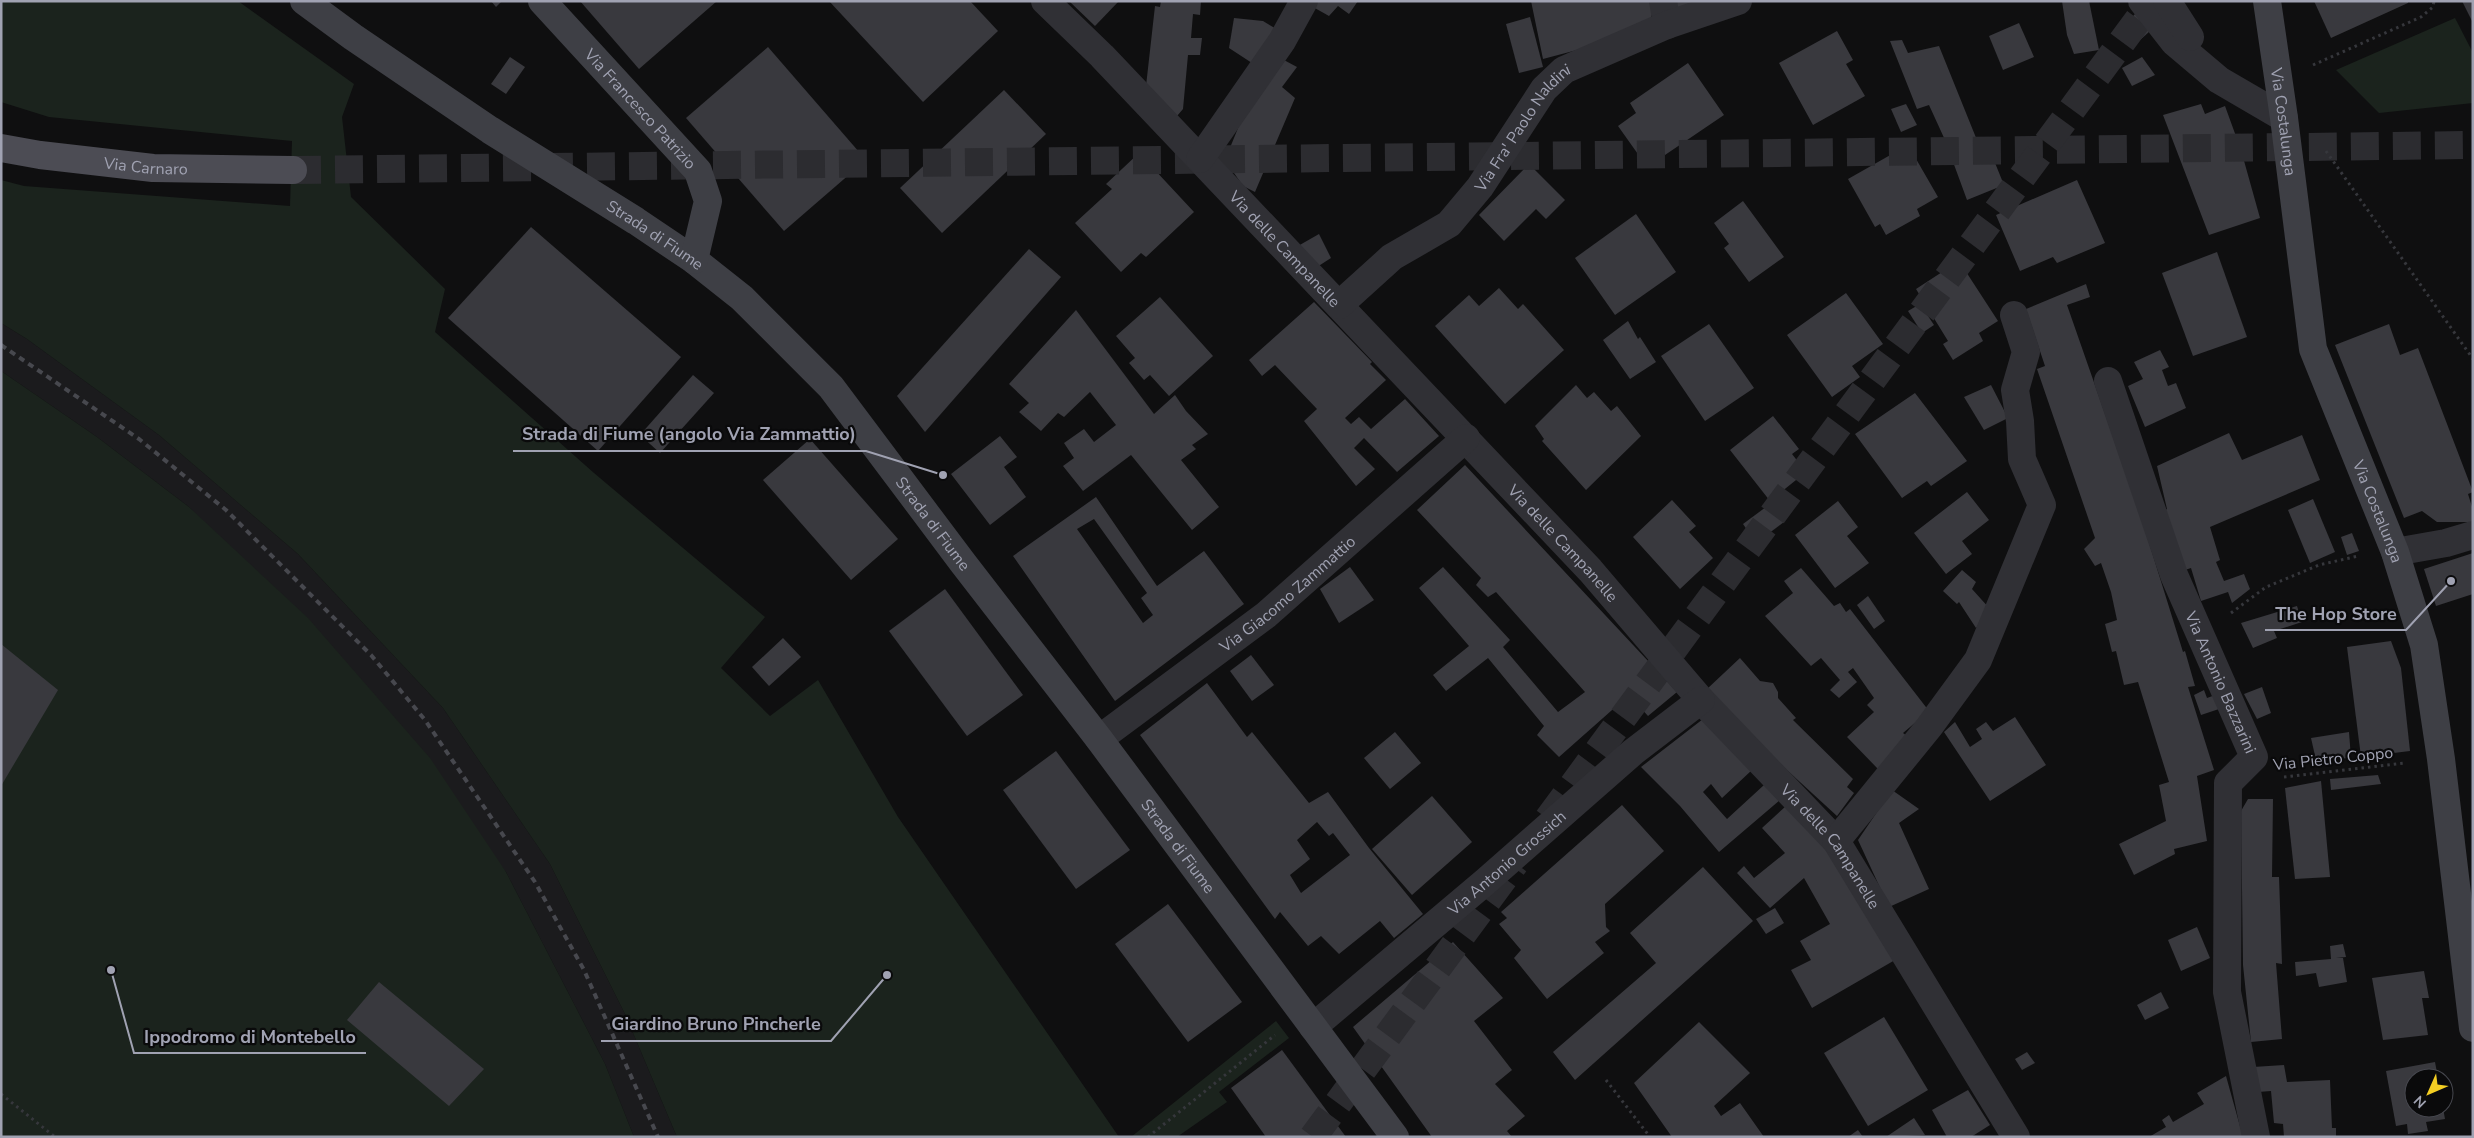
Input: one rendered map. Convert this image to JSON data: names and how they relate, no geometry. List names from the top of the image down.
{
  "streets": {
    "main road": [
      "Via Francesco Patrizio",
      "Via Costalunga",
      "Via Carnaro",
      "Strada di Fiume"
    ],
    "street": [
      "Via Fra' Paolo Naldini",
      "Via delle Campanelle",
      "Via Giacomo Zammattio",
      "Via Antonio Bazzarini",
      "Via Antonio Grossich"
    ],
    "path": ["Via Pietro Coppo"]
  },
  "crossings": [
    ["Via Francesco Patrizio", "Strada di Fiume"],
    ["Via Costalunga", "Via Pietro Coppo"],
    ["Via Fra' Paolo Naldini", "Via delle Campanelle"],
    ["Strada di Fiume", "Via Giacomo Zammattio"],
    ["Strada di Fiume", "Via Antonio Grossich"],
    ["Via delle Campanelle", "Via Giacomo Zammattio"],
    ["Via delle Campanelle", "Via Antonio Grossich"],
    ["Via Antonio Bazzarini", "Via Pietro Coppo"]
  ],
  "places": [
    "Strada di Fiume (angolo Via Zammattio)",
    "The Hop Store",
    "Ippodromo di Montebello",
    "Giardino Bruno Pincherle"
  ],
  "north": "bottom left"
}
